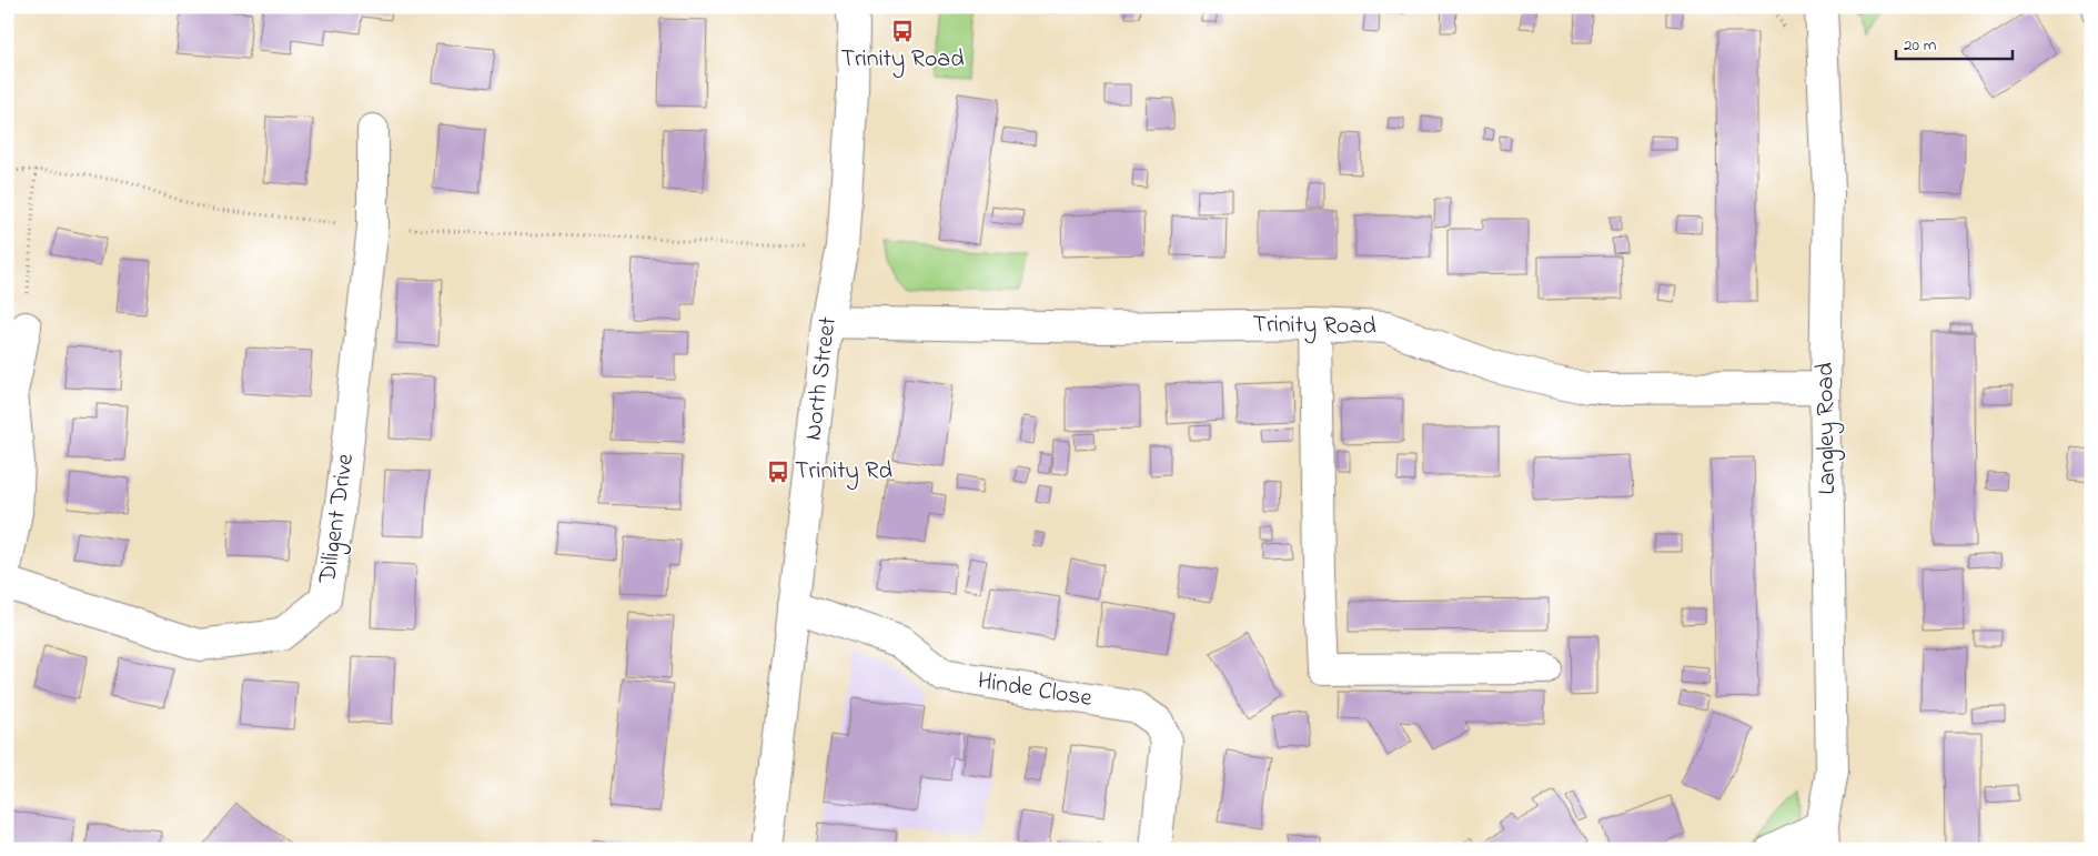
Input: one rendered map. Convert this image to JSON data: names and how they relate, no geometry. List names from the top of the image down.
{
  "streets": {
    "street": [
      "Trinity Road",
      "North Street",
      "Langley Road",
      "Diligent Drive",
      "Hinde Close"
    ]
  },
  "crossings": [
    ["Trinity Road", "North Street"],
    ["Trinity Road", "Langley Road"],
    ["North Street", "Hinde Close"]
  ],
  "places": {
    "bus stop": ["Trinity Road", "Trinity Rd"]
  },
  "scale_bar": "20 m"
}
